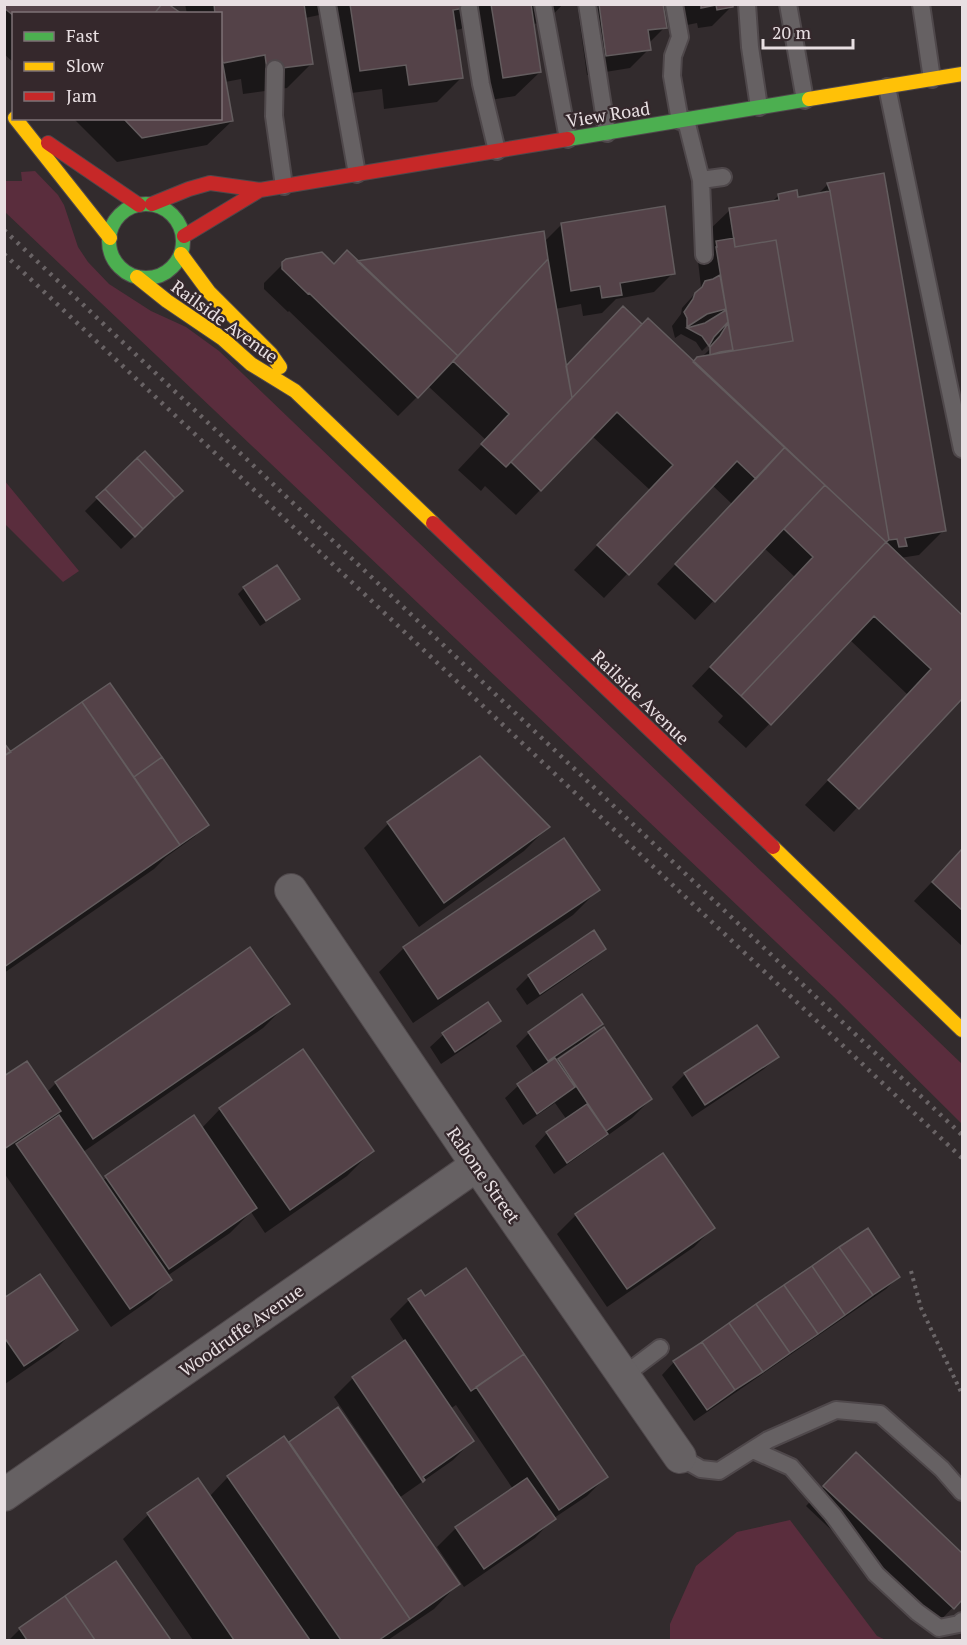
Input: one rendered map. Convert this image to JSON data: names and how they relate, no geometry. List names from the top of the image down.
{
  "streets": {
    "main road": ["View Road", "Railside Avenue"],
    "street": ["Rabone Street", "Woodruffe Avenue"]
  },
  "crossings": [
    ["View Road", "Railside Avenue"],
    ["Rabone Street", "Woodruffe Avenue"]
  ],
  "legend": ["Fast", "Slow", "Jam"],
  "scale_bar": "20 m"
}
